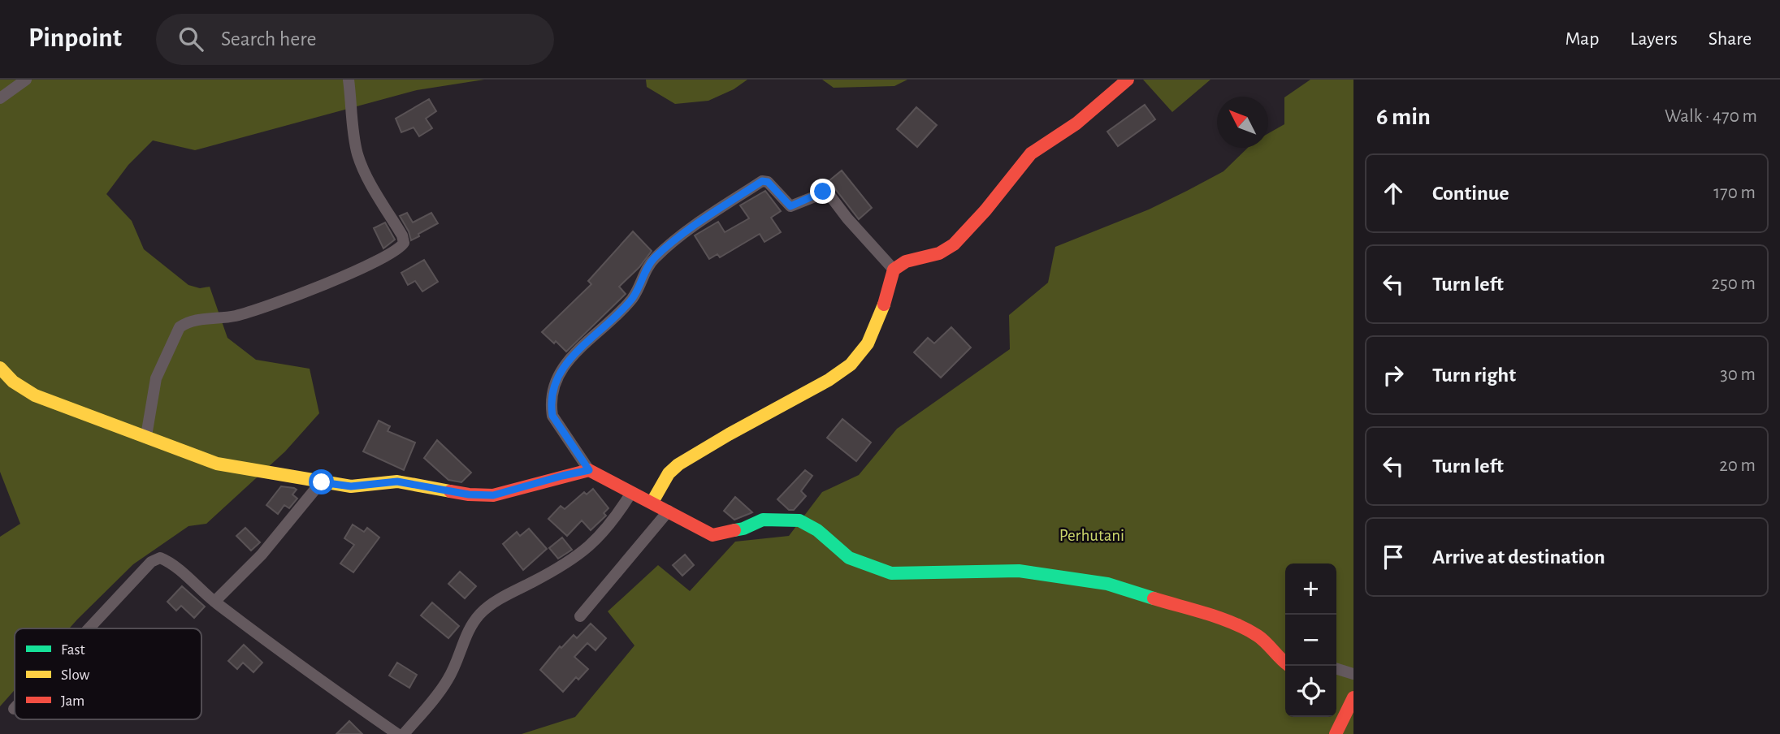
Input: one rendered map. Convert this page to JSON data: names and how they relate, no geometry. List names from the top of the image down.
{
  "parks": ["Perhutani"],
  "legend": ["Fast", "Slow", "Jam"],
  "north": "top left",
  "page": {
    "header": "Pinpoint",
    "search": "Search here",
    "nav": ["Map", "Layers", "Share"],
    "heading": ["6 min", "Walk · 470 m"],
    "list": [
      ["Continue", "170 m"],
      ["Turn left", "250 m"],
      ["Turn right", "30 m"],
      ["Turn left", "20 m"],
      "Arrive at destination"
    ],
    "map_buttons": ["+", "−"]
  }
}
